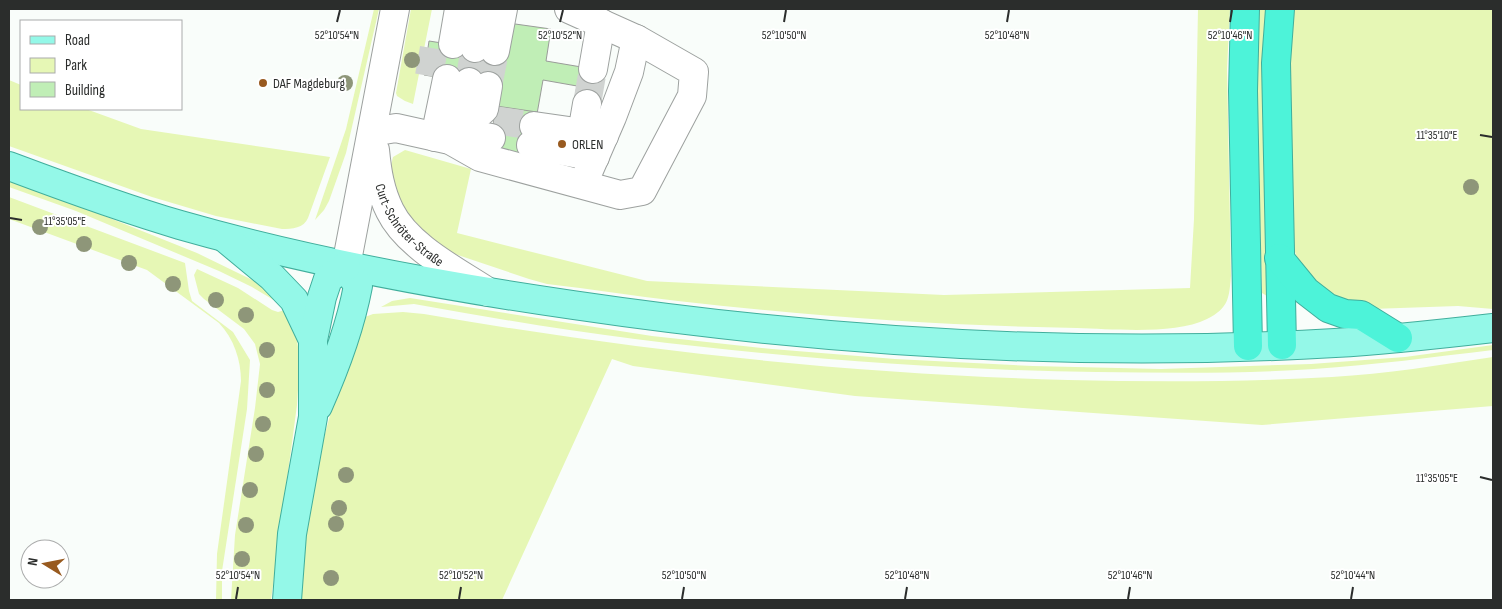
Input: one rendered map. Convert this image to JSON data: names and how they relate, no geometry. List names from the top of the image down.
{
  "streets": {
    "street": ["Curt-Schröter-Straße"]
  },
  "places": ["DAF Magdeburg", "ORLEN"],
  "legend": ["Road", "Park", "Building"],
  "north": "left",
  "coordinates": [
    "52°10'50\"N",
    "52°10'46\"N",
    "52°10'54\"N",
    "52°10'52\"N",
    "52°10'48\"N",
    "11°35'10\"E",
    "11°35'05\"E",
    "52°10'44\"N"
  ]
}
